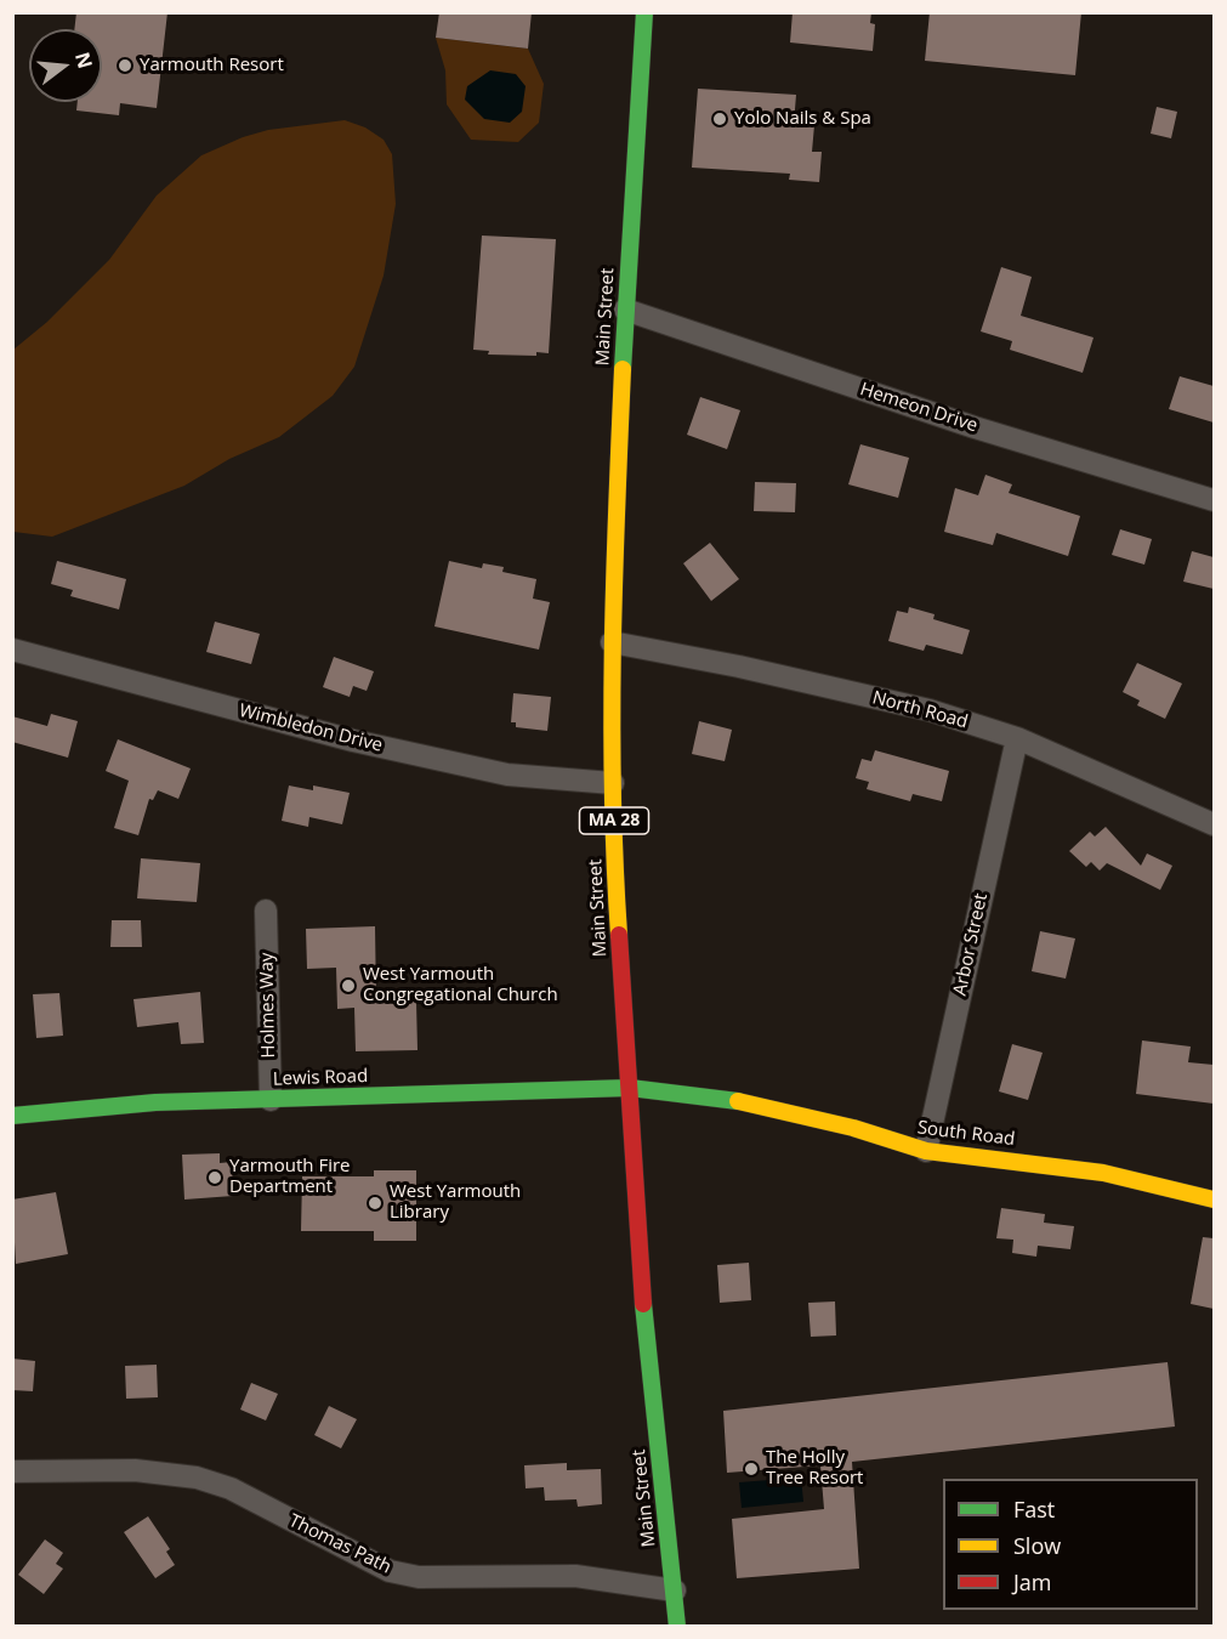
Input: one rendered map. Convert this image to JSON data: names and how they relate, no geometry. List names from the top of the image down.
{
  "streets": {
    "main road": [
      "Main Street",
      "MA 28",
      "Lewis Road",
      "South Road"
    ],
    "street": [
      "Hemeon Drive",
      "North Road",
      "Wimbledon Drive",
      "Arbor Street",
      "Holmes Way",
      "Thomas Path"
    ]
  },
  "crossings": [
    ["Main Street", "Hemeon Drive"],
    ["Main Street", "North Road"],
    ["Main Street", "Wimbledon Drive"],
    ["Main Street", "Lewis Road"],
    ["Main Street", "South Road"],
    ["Main Street", "Thomas Path"],
    ["North Road", "Arbor Street"],
    ["Arbor Street", "South Road"],
    ["Holmes Way", "Lewis Road"],
    ["Lewis Road", "South Road"]
  ],
  "places": [
    "Yarmouth Resort",
    "Yolo Nails & Spa",
    "West Yarmouth Congregational Church",
    "Yarmouth Fire Department",
    "West Yarmouth Library",
    "The Holly Tree Resort"
  ],
  "legend": ["Fast", "Slow", "Jam"],
  "north": "right"
}
